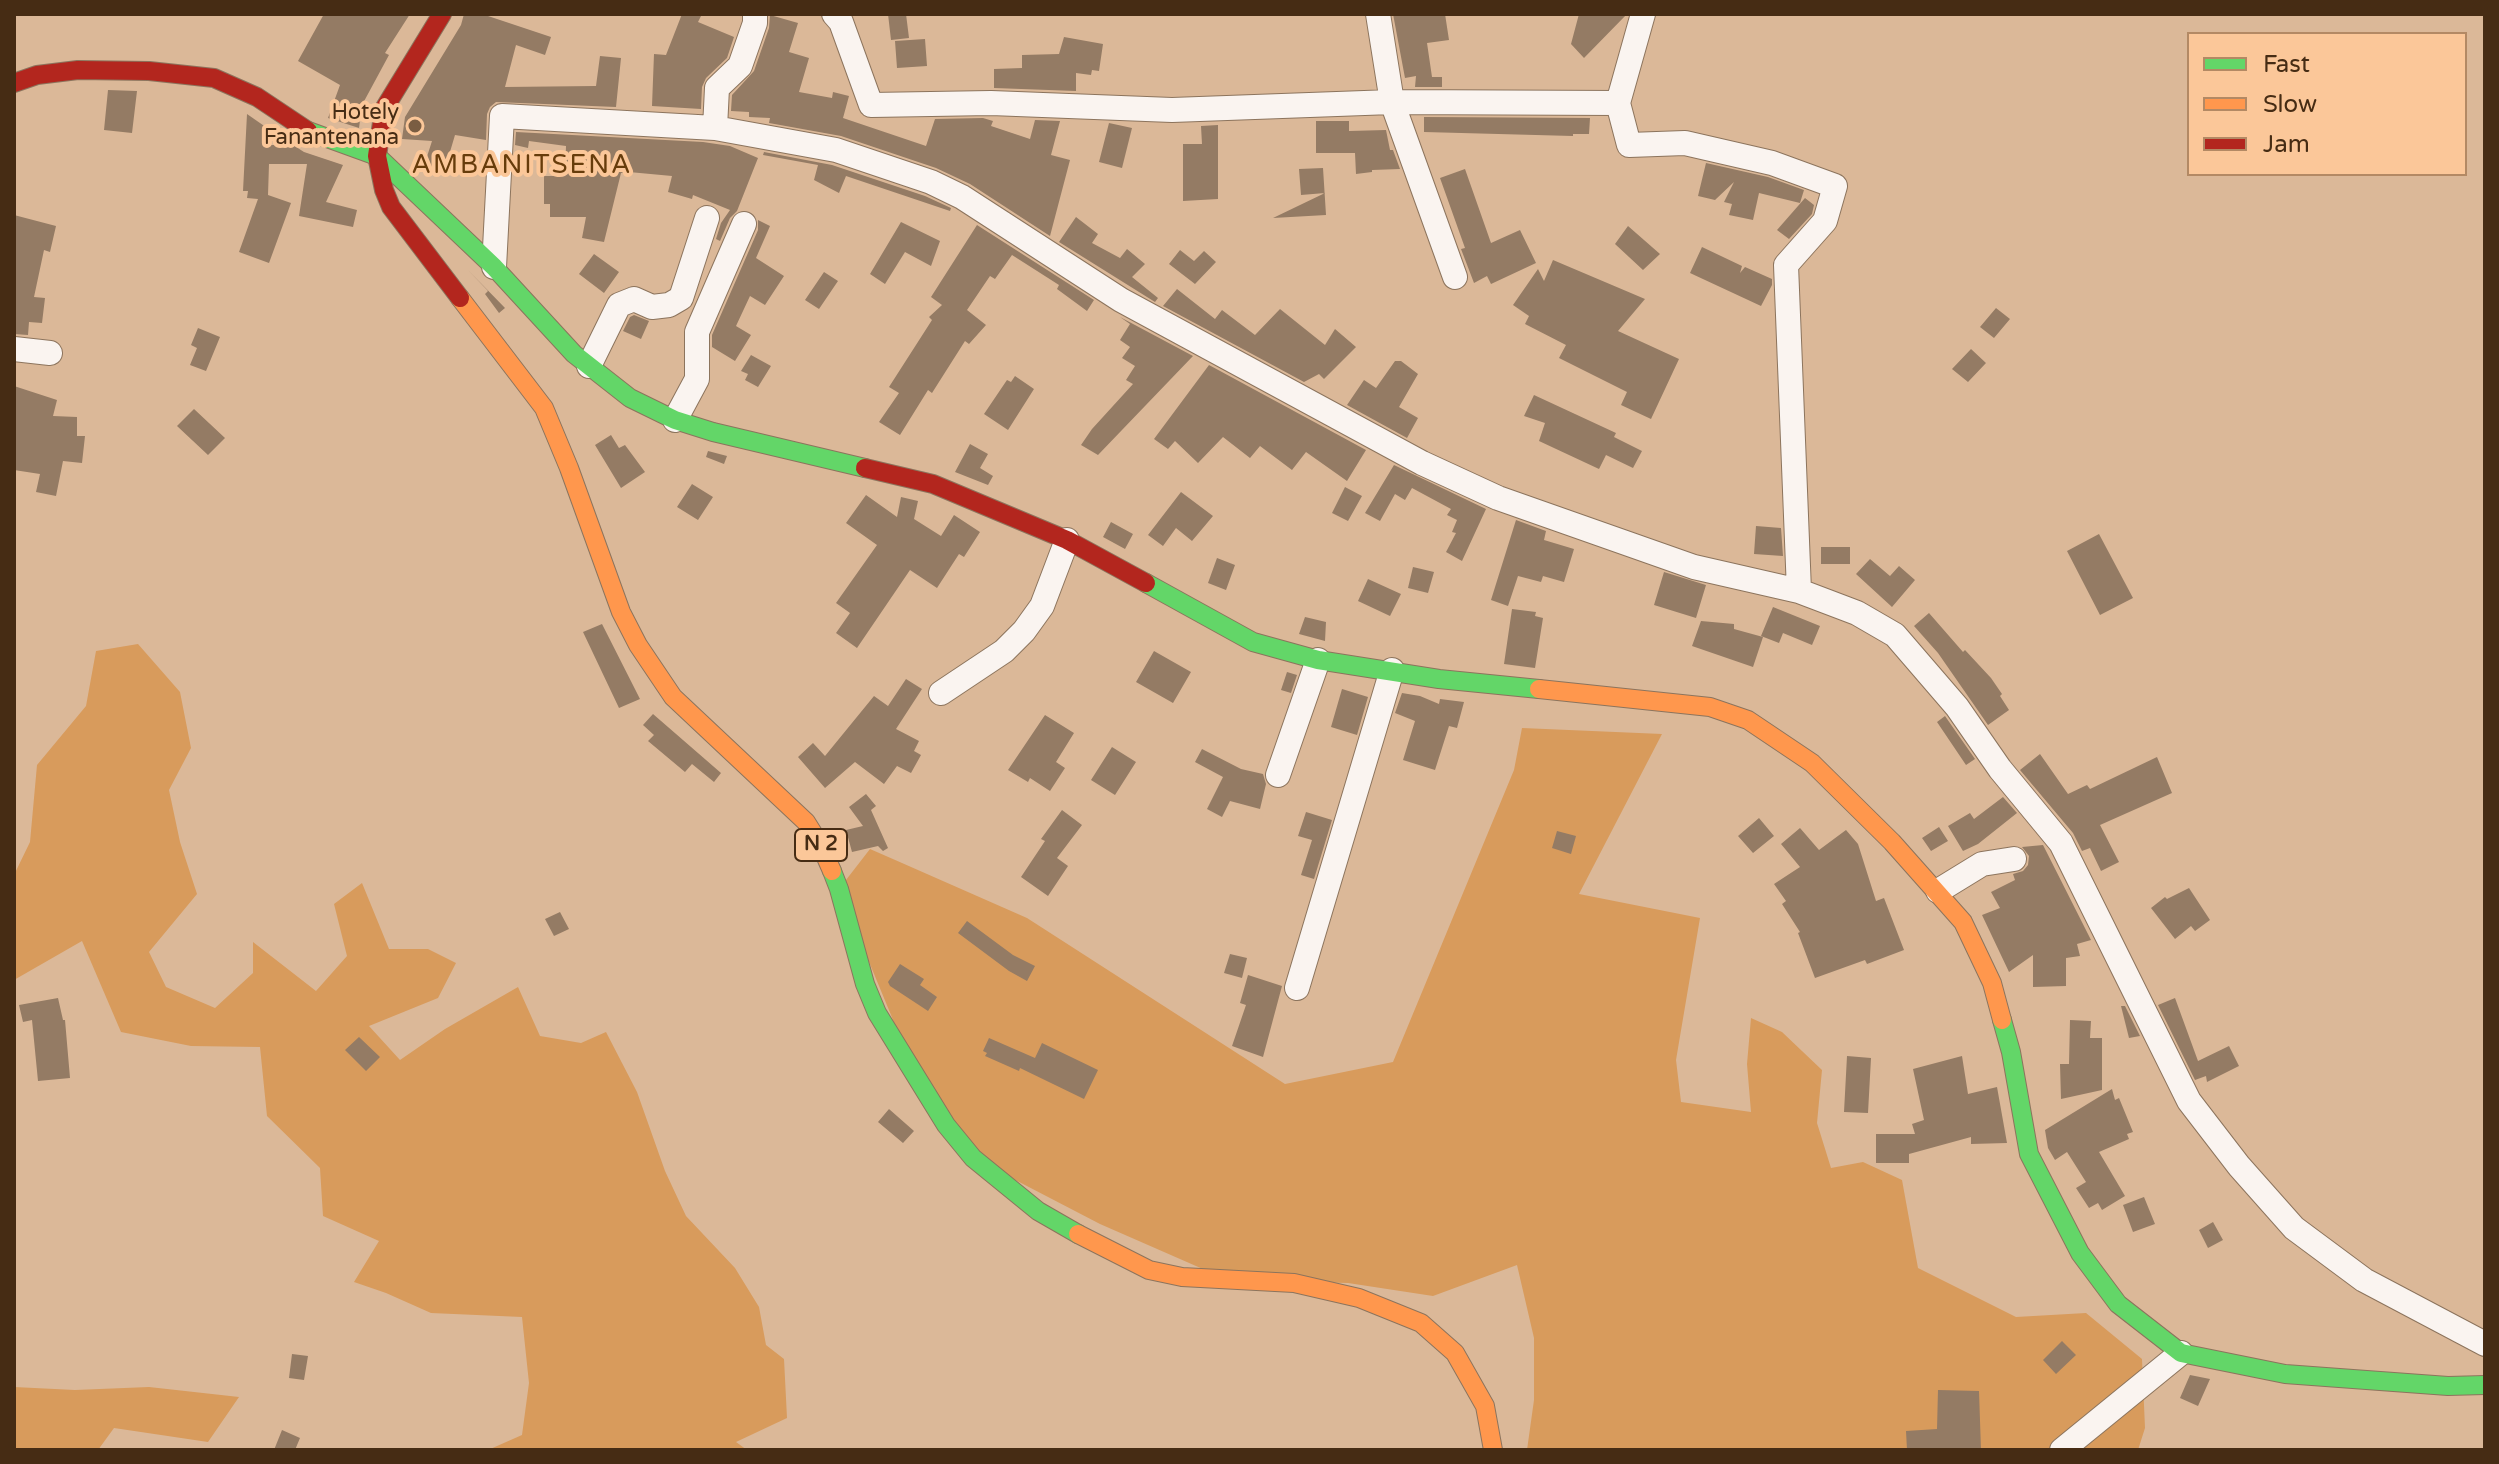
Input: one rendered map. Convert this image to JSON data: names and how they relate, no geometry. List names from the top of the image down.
{
  "streets": {
    "street": ["N 2"]
  },
  "districts": ["AMBANITSENA"],
  "places": ["Hotely Fanantenana"],
  "legend": ["Fast", "Slow", "Jam"]
}
